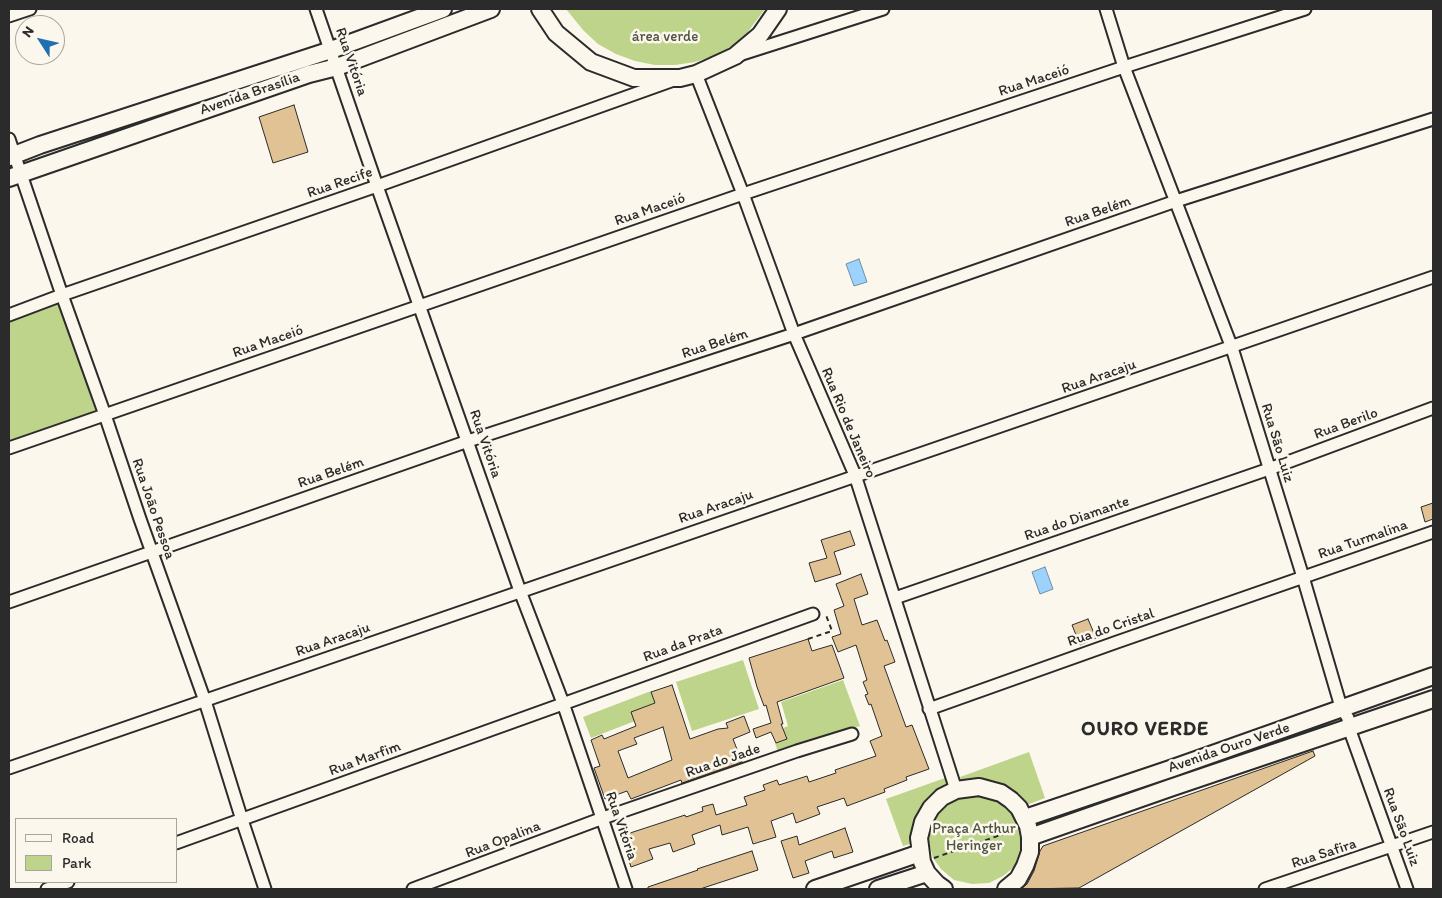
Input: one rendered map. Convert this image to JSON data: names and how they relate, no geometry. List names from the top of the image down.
{
  "streets": {
    "street": [
      "Rua Vitória",
      "Rua Maceió",
      "Avenida Brasília",
      "Rua Recife",
      "Rua Belém",
      "Rua Aracaju",
      "Rua Rio de Janeiro",
      "Rua Berilo",
      "Rua São Luiz",
      "Rua João Pessoa",
      "Rua do Diamante",
      "Rua Turmalina",
      "Rua do Cristal",
      "Rua da Prata",
      "Avenida Ouro Verde",
      "Rua Marfim",
      "Rua do Jade",
      "Rua Opalina",
      "Rua Safira"
    ]
  },
  "crossings": [
    ["Rua Vitória", "Rua Maceió"],
    ["Rua Vitória", "Avenida Brasília"],
    ["Rua Vitória", "Rua Recife"],
    ["Rua Vitória", "Rua Belém"],
    ["Rua Vitória", "Rua Aracaju"],
    ["Rua Vitória", "Rua da Prata"],
    ["Rua Vitória", "Rua Marfim"],
    ["Rua Vitória", "Rua do Jade"],
    ["Rua Vitória", "Rua Opalina"],
    ["Rua Maceió", "Rua Rio de Janeiro"],
    ["Rua Maceió", "Rua São Luiz"],
    ["Rua Maceió", "Rua João Pessoa"],
    ["Avenida Brasília", "Rua João Pessoa"],
    ["Rua Recife", "Rua Rio de Janeiro"],
    ["Rua Recife", "Rua João Pessoa"],
    ["Rua Belém", "Rua Rio de Janeiro"],
    ["Rua Belém", "Rua São Luiz"],
    ["Rua Belém", "Rua João Pessoa"],
    ["Rua Aracaju", "Rua Rio de Janeiro"],
    ["Rua Aracaju", "Rua São Luiz"],
    ["Rua Aracaju", "Rua João Pessoa"],
    ["Rua Rio de Janeiro", "Rua do Diamante"],
    ["Rua Rio de Janeiro", "Rua do Cristal"],
    ["Rua Berilo", "Rua São Luiz"],
    ["Rua Berilo", "Rua do Diamante"],
    ["Rua São Luiz", "Rua do Diamante"],
    ["Rua São Luiz", "Rua Turmalina"],
    ["Rua São Luiz", "Rua do Cristal"],
    ["Rua São Luiz", "Avenida Ouro Verde"],
    ["Rua São Luiz", "Rua Safira"],
    ["Rua João Pessoa", "Rua Marfim"],
    ["Rua Turmalina", "Rua do Cristal"],
    ["Rua da Prata", "Rua Marfim"],
    ["Rua do Jade", "Rua Opalina"]
  ],
  "districts": ["OURO VERDE"],
  "parks": ["área verde", "Praça Arthur Heringer"],
  "legend": ["Road", "Park"],
  "north": "top left"
}
